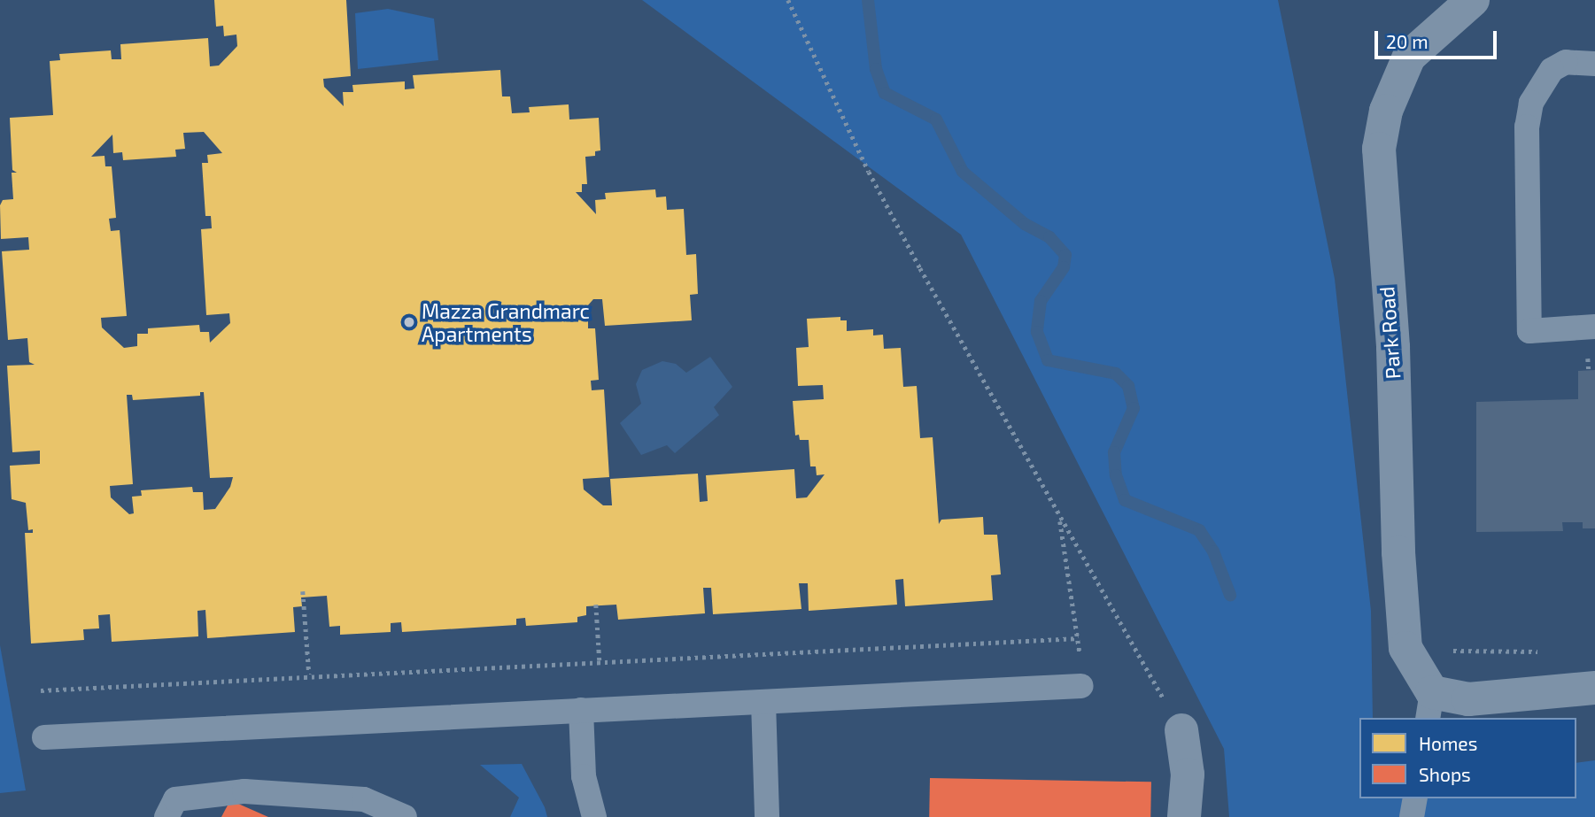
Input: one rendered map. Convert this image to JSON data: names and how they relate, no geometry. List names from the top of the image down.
{
  "streets": {
    "street": ["Park Road"]
  },
  "places": ["Mazza Grandmarc Apartments"],
  "legend": ["Homes", "Shops"],
  "scale_bar": "20 m"
}
